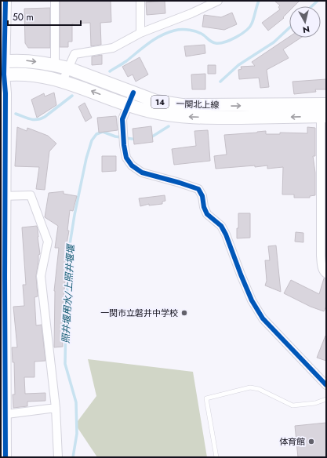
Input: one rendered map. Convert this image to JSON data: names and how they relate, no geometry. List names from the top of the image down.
{
  "streets": {
    "main road": ["14", "一関北上線"]
  },
  "water": ["照井堰用水/上照井堰堰"],
  "places": ["一関市立磐井中学校", "体育館"],
  "scale_bar": "50 m",
  "north": "bottom"
}
